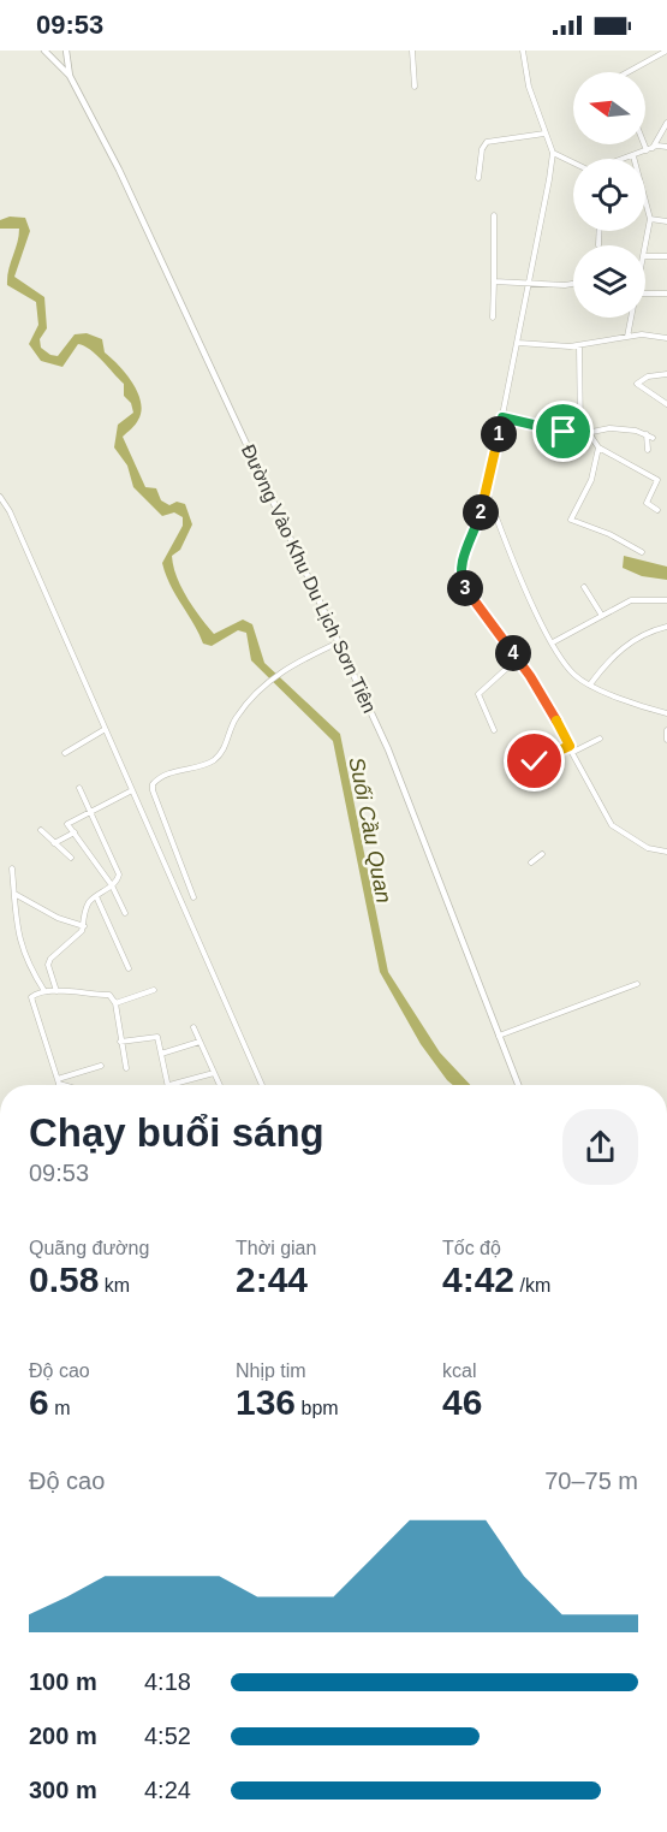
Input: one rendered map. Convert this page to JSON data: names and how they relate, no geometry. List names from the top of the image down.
{
  "streets": {
    "street": ["Đường Vào Khu Du Lịch Sơn Tiên"]
  },
  "water": ["Suối Cầu Quan"],
  "north": "left",
  "page": {
    "status": "09:53",
    "pins": [
      "1",
      "2",
      "3",
      "4"
    ],
    "heading": ["Chạy buổi sáng", "09:53"],
    "stats": [
      ["Quãng đường", "0.58 km"],
      ["Thời gian", "2:44"],
      ["Tốc độ", "4:42 /km"],
      ["Độ cao", "6 m"],
      ["Nhịp tim", "136 bpm"],
      ["kcal", "46"]
    ],
    "chart": ["Độ cao", "70–75 m"],
    "list": [
      {
        "name": "100 m",
        "note": "4:18"
      },
      {
        "name": "200 m",
        "note": "4:52"
      },
      {
        "name": "300 m",
        "note": "4:24"
      }
    ]
  }
}
